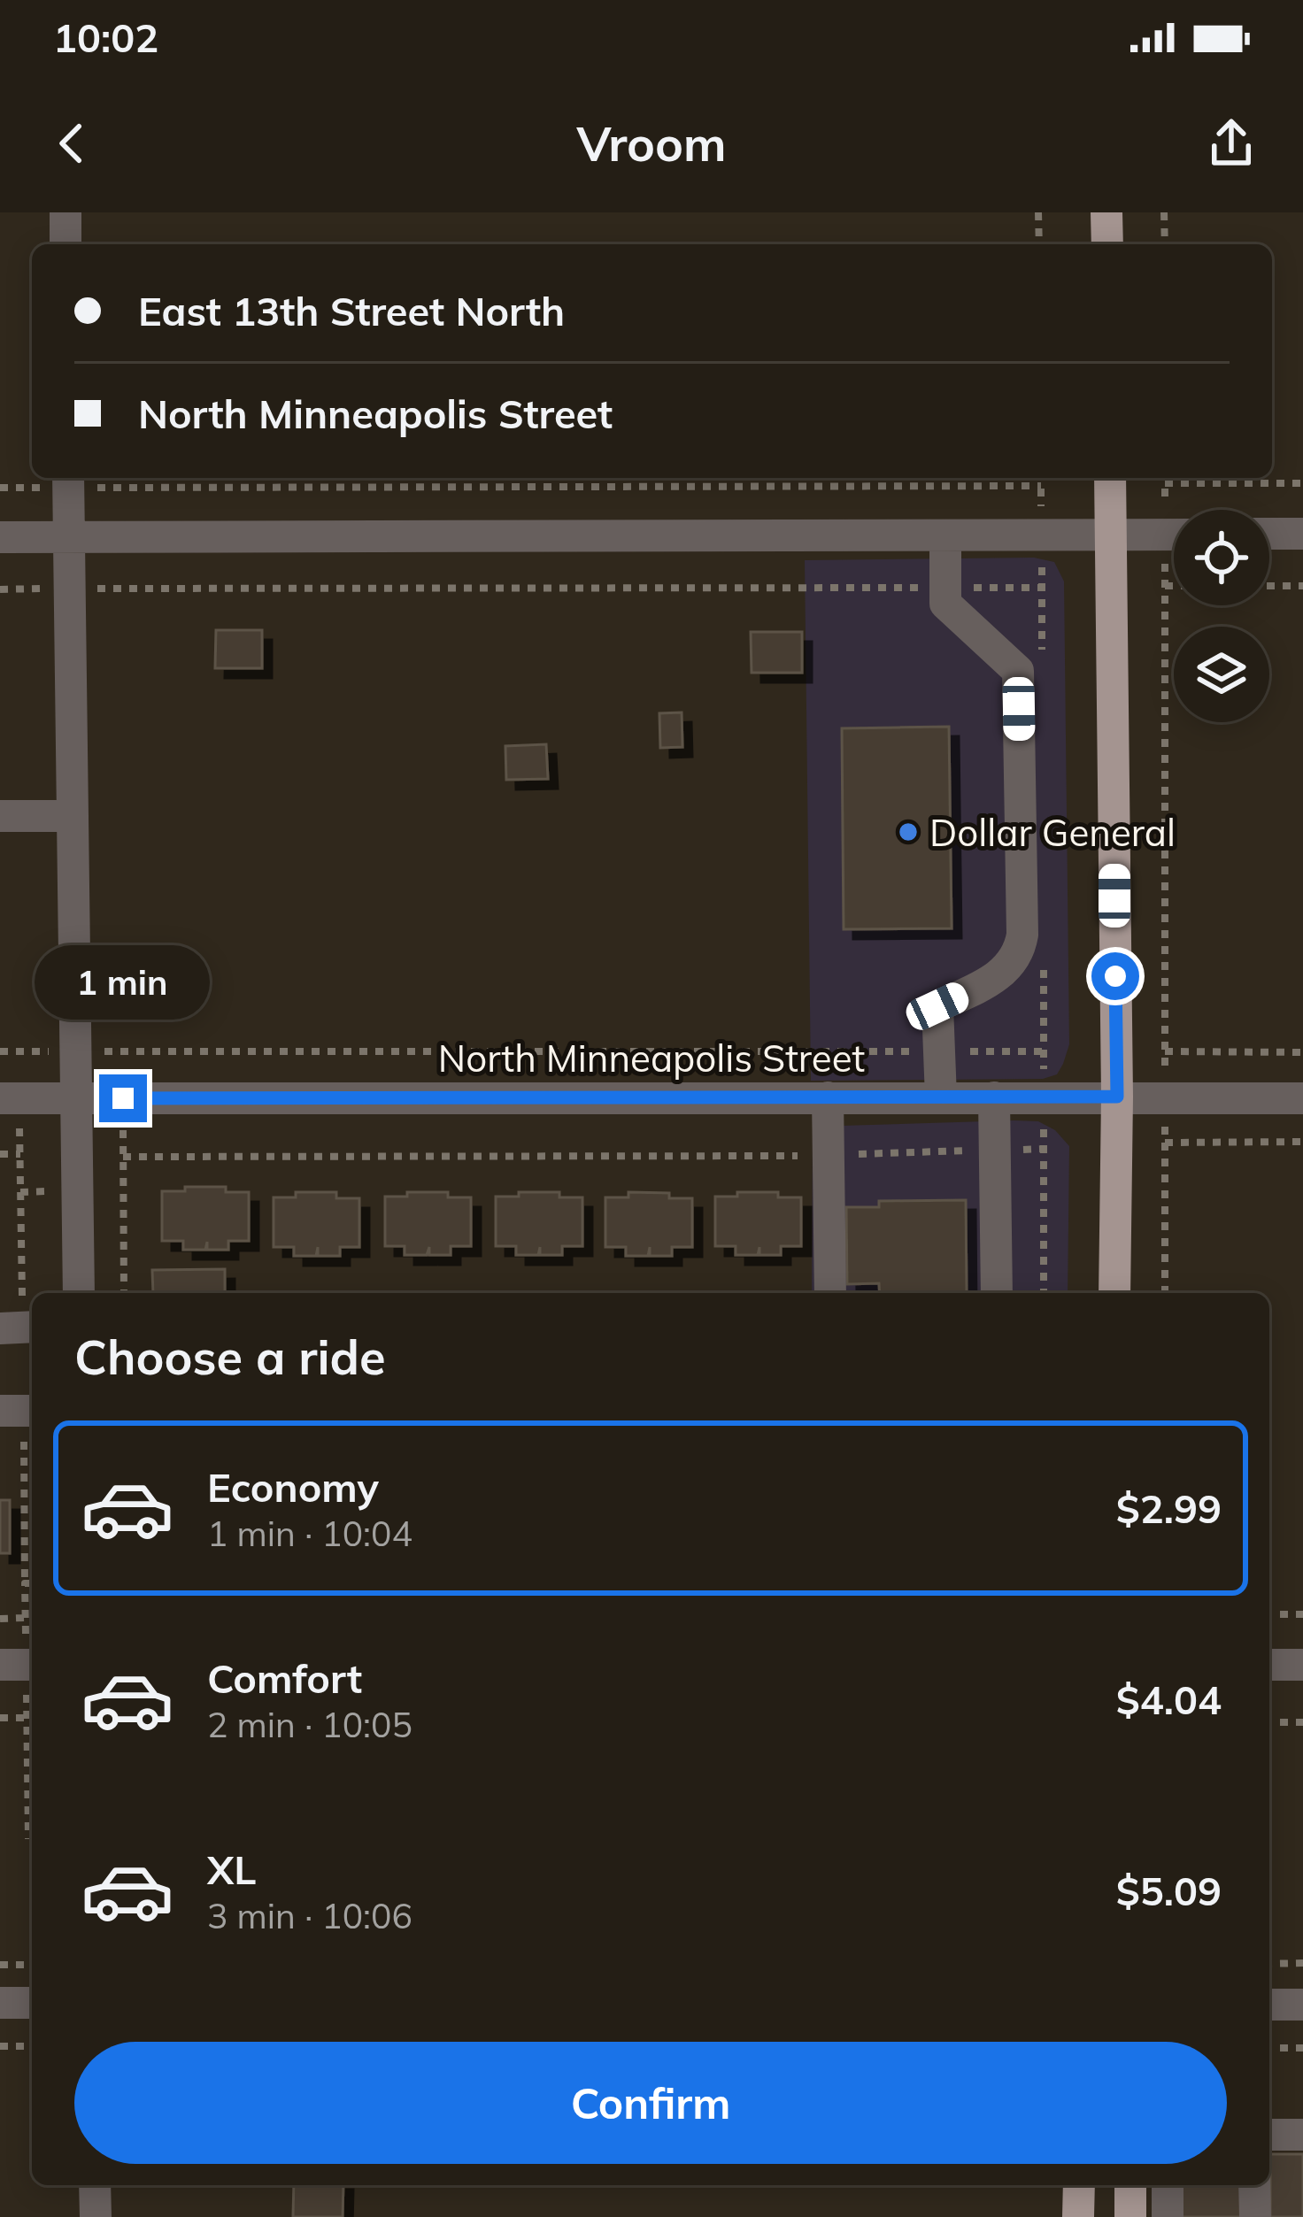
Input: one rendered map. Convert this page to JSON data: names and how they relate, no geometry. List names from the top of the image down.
{
  "streets": {
    "street": ["North Minneapolis Street"]
  },
  "places": ["Dollar General"],
  "page": {
    "status": "10:02",
    "header": "Vroom",
    "banner": ["East 13th Street North", "North Minneapolis Street"],
    "bubble": "1 min",
    "heading": "Choose a ride",
    "list": [
      {
        "name": "Economy",
        "note": "1 min · 10:04",
        "value": "$2.99"
      },
      {
        "name": "Comfort",
        "note": "2 min · 10:05",
        "value": "$4.04"
      },
      {
        "name": "XL",
        "note": "3 min · 10:06",
        "value": "$5.09"
      }
    ],
    "buttons": "Confirm"
  }
}
